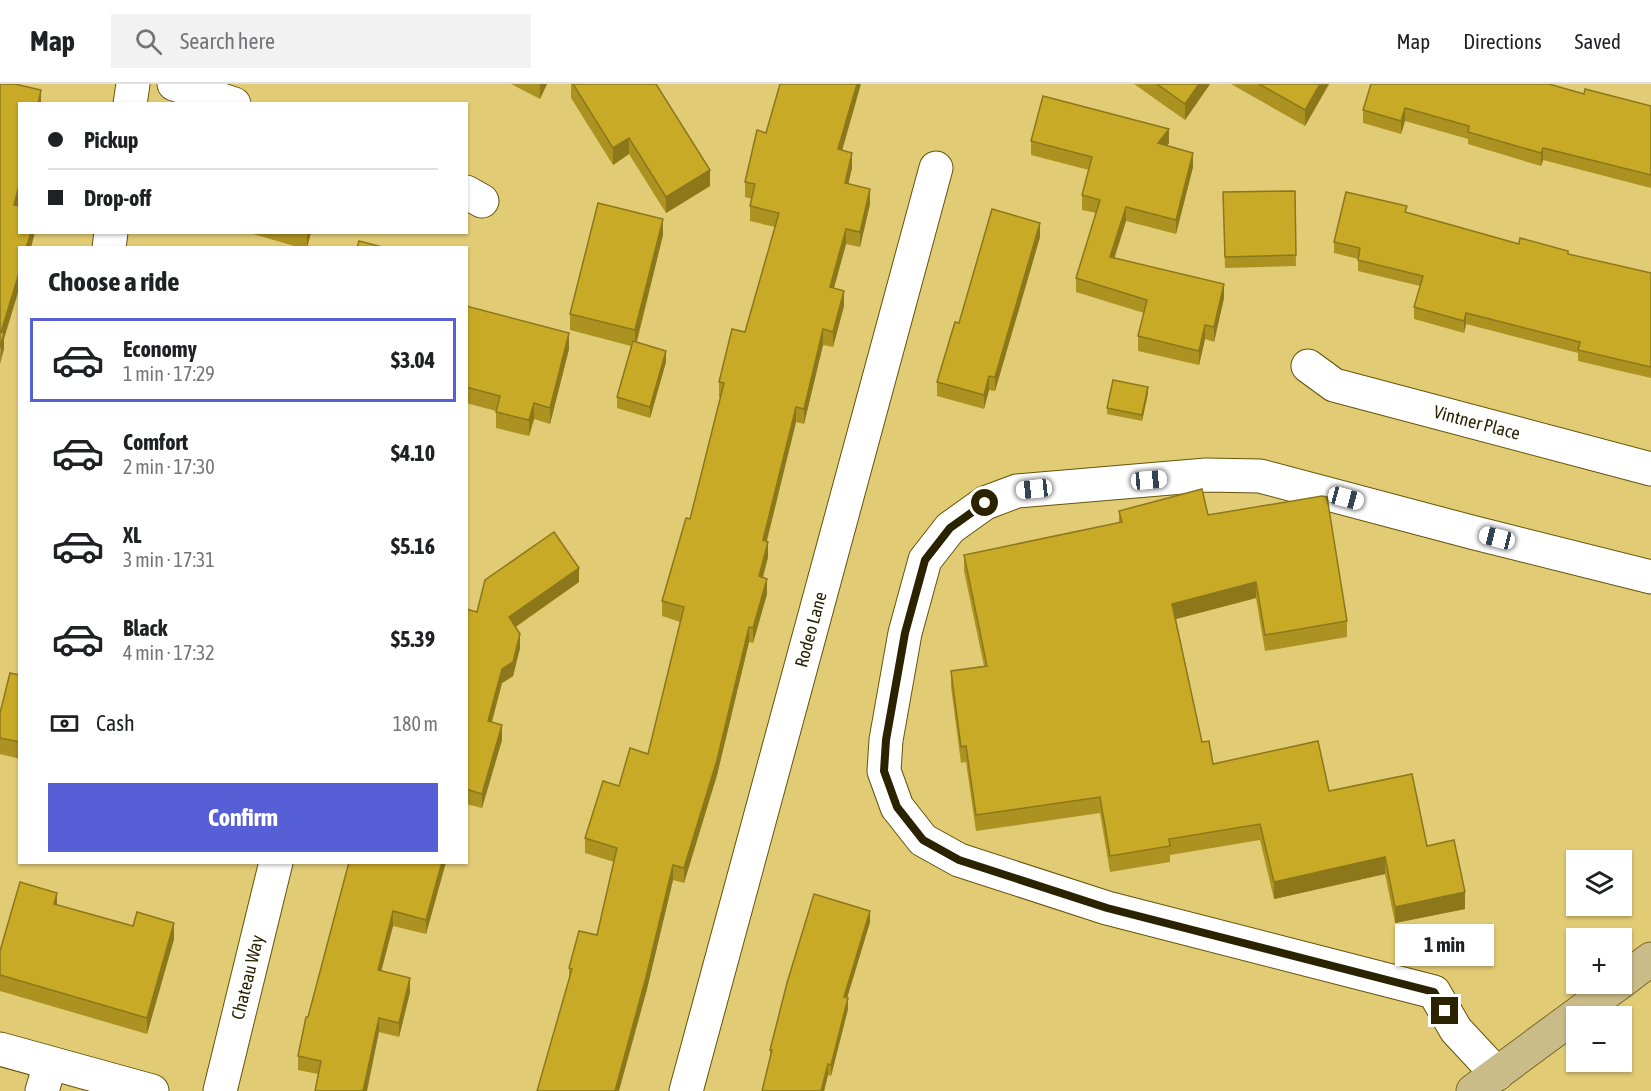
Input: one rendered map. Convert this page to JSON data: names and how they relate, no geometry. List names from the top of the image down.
{
  "streets": {
    "street": ["Vintner Place", "Rodeo Lane", "Chateau Way"]
  },
  "page": {
    "header": "Map",
    "search": "Search here",
    "nav": ["Map", "Directions", "Saved"],
    "banner": ["Pickup", "Drop-off"],
    "heading": "Choose a ride",
    "list": [
      {
        "name": "Economy",
        "note": "1 min · 17:29",
        "value": "$3.04"
      },
      {
        "name": "Comfort",
        "note": "2 min · 17:30",
        "value": "$4.10"
      },
      {
        "name": "XL",
        "note": "3 min · 17:31",
        "value": "$5.16"
      },
      {
        "name": "Black",
        "note": "4 min · 17:32",
        "value": "$5.39"
      }
    ],
    "pay": ["Cash", "180 m"],
    "buttons": "Confirm",
    "map_buttons": ["+", "−"],
    "bubble": "1 min"
  }
}
